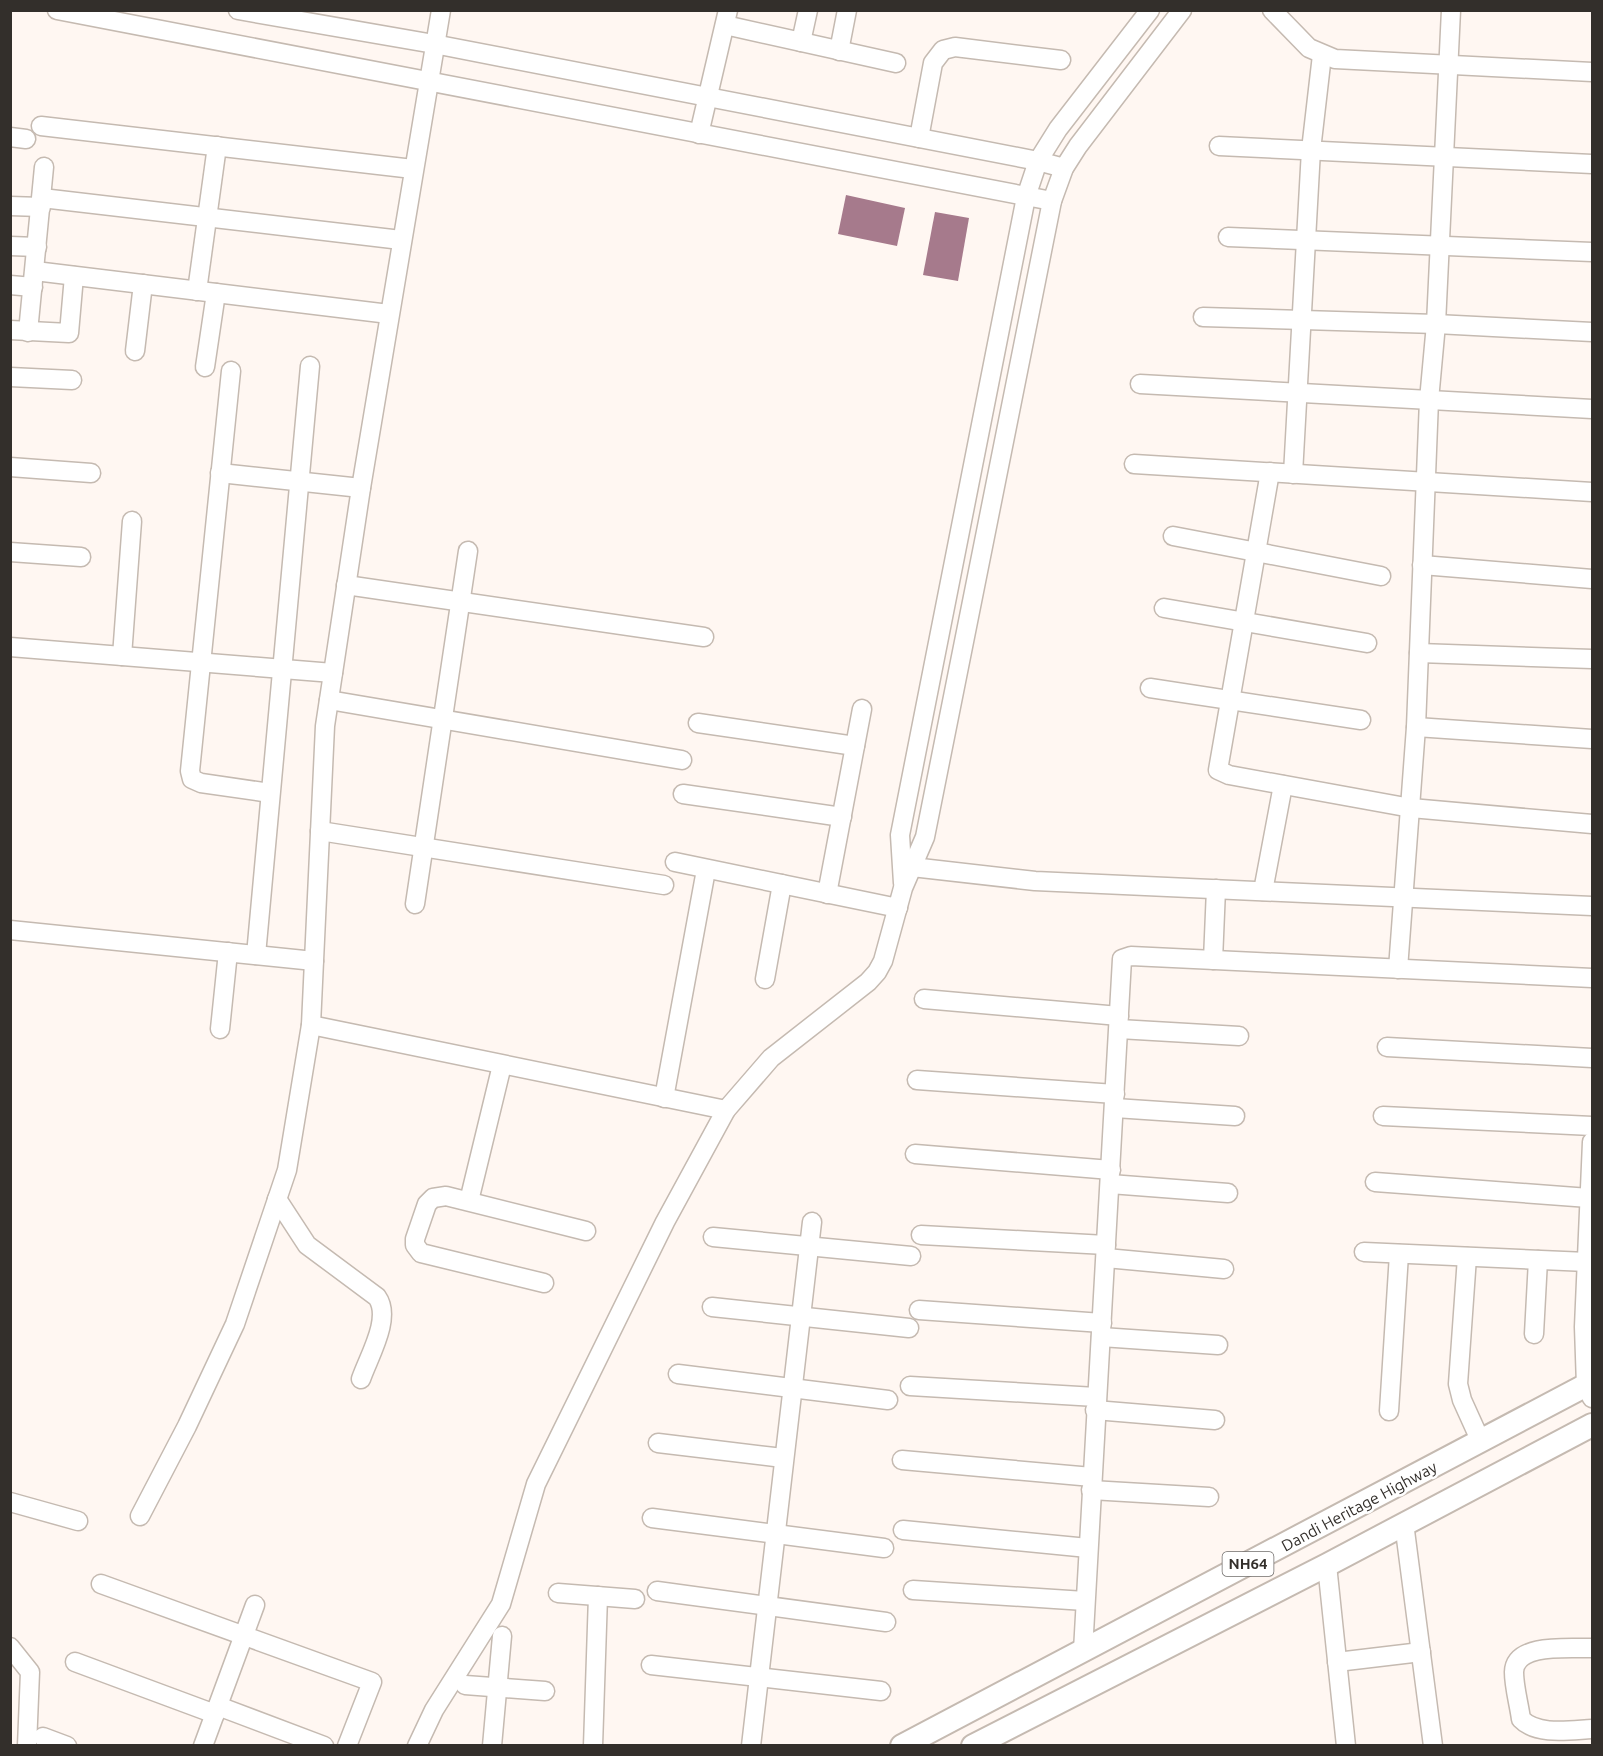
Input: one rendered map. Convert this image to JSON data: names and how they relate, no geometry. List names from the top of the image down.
{
  "streets": {
    "main road": ["Dandi Heritage Highway", "NH64"]
  }
}
